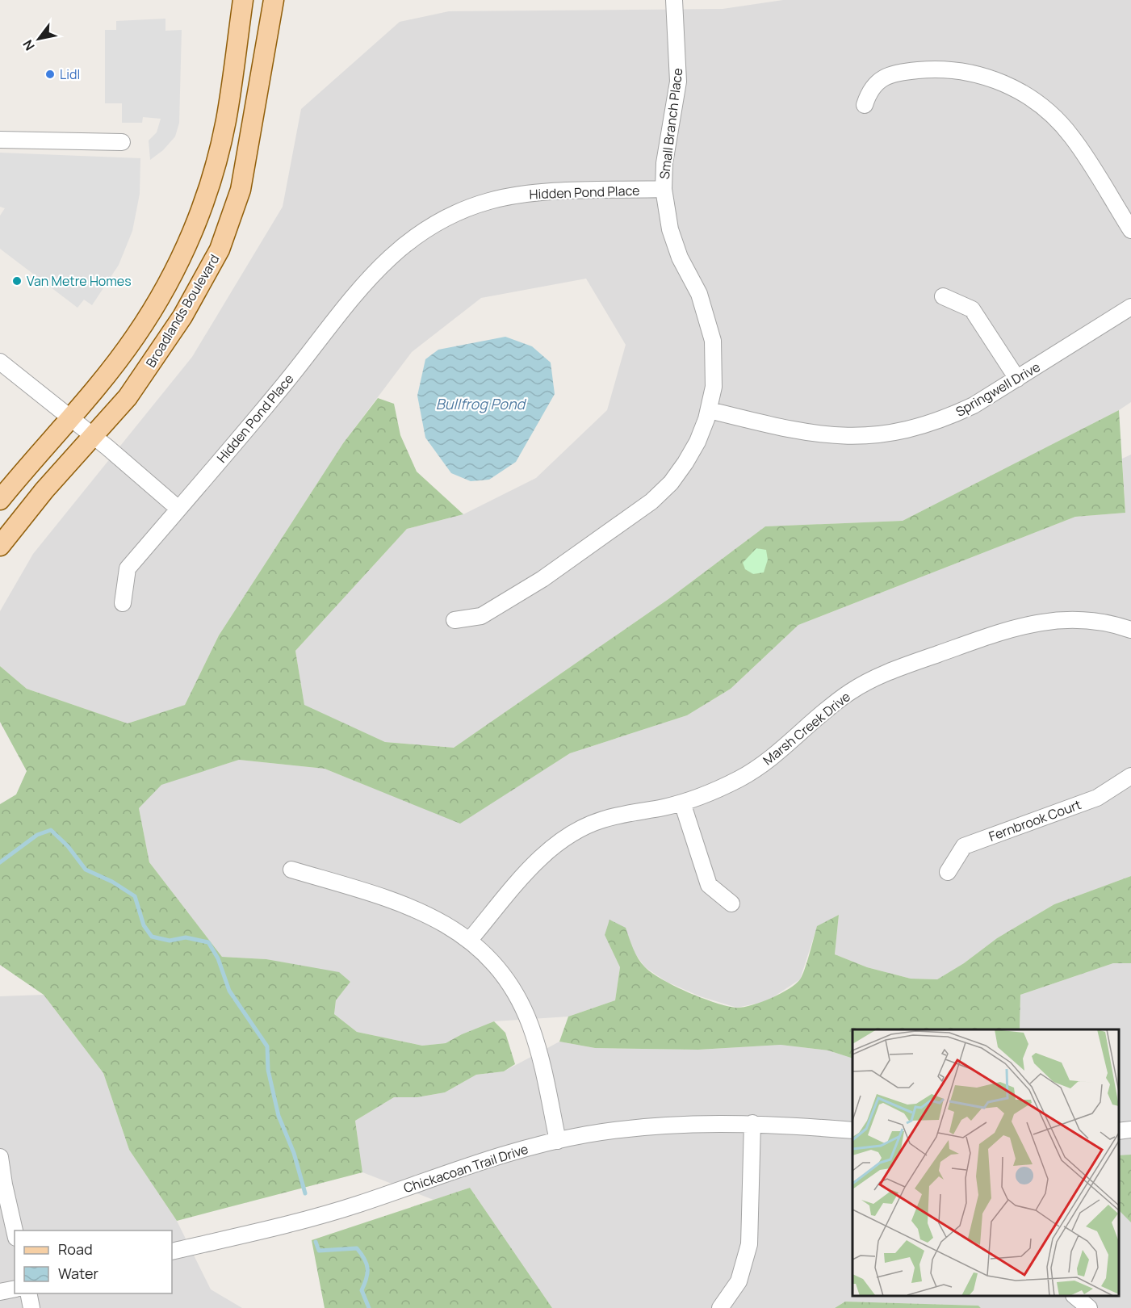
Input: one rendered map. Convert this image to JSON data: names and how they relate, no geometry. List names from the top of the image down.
{
  "streets": {
    "main road": ["Broadlands Boulevard"],
    "street": [
      "Small Branch Place",
      "Hidden Pond Place",
      "Springwell Drive",
      "Marsh Creek Drive",
      "Fernbrook Court",
      "Chickacoan Trail Drive"
    ]
  },
  "crossings": [
    ["Small Branch Place", "Hidden Pond Place"]
  ],
  "water": ["Bullfrog Pond"],
  "places": ["Lidl", "Van Metre Homes"],
  "legend": ["Road", "Water"],
  "north": "bottom left"
}
